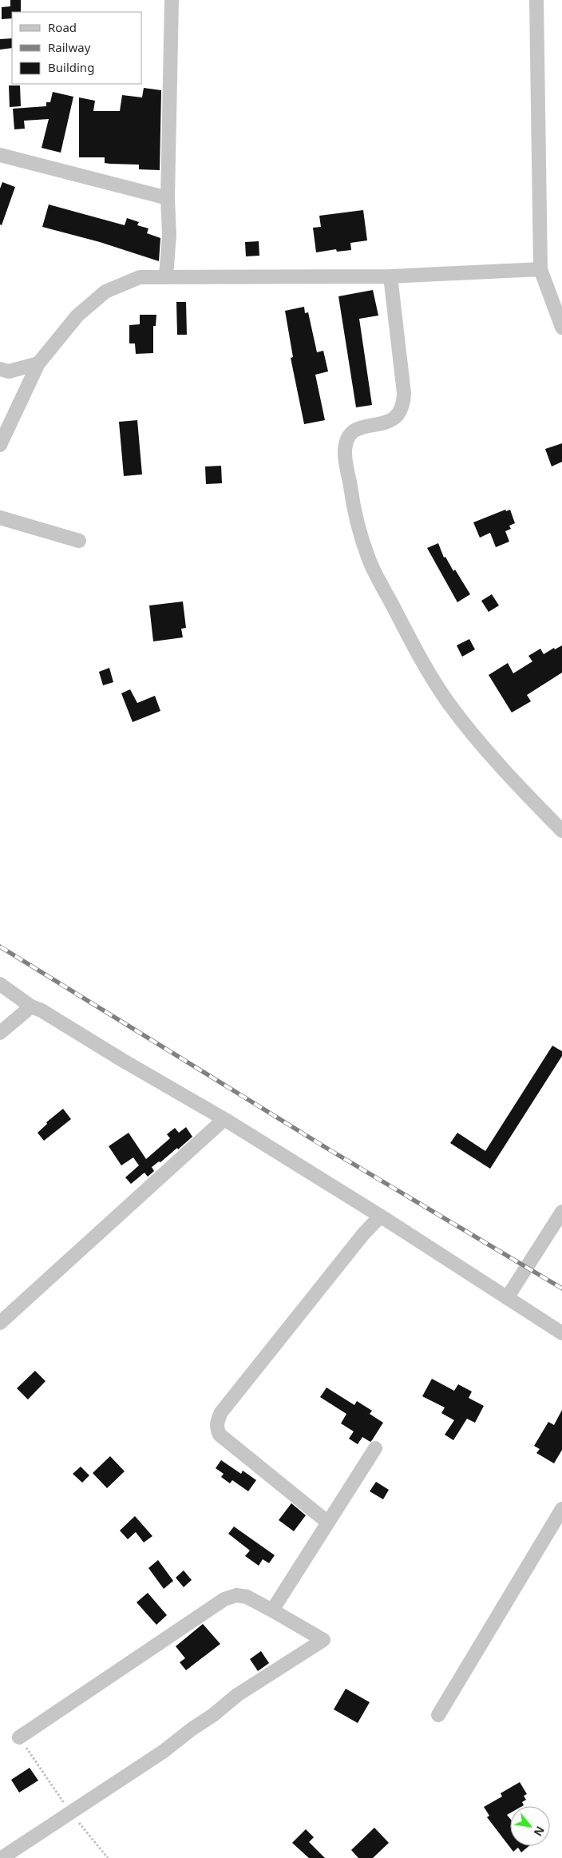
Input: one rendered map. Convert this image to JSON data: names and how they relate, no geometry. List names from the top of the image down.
{
  "legend": ["Road", "Railway", "Building"],
  "north": "bottom right"
}
